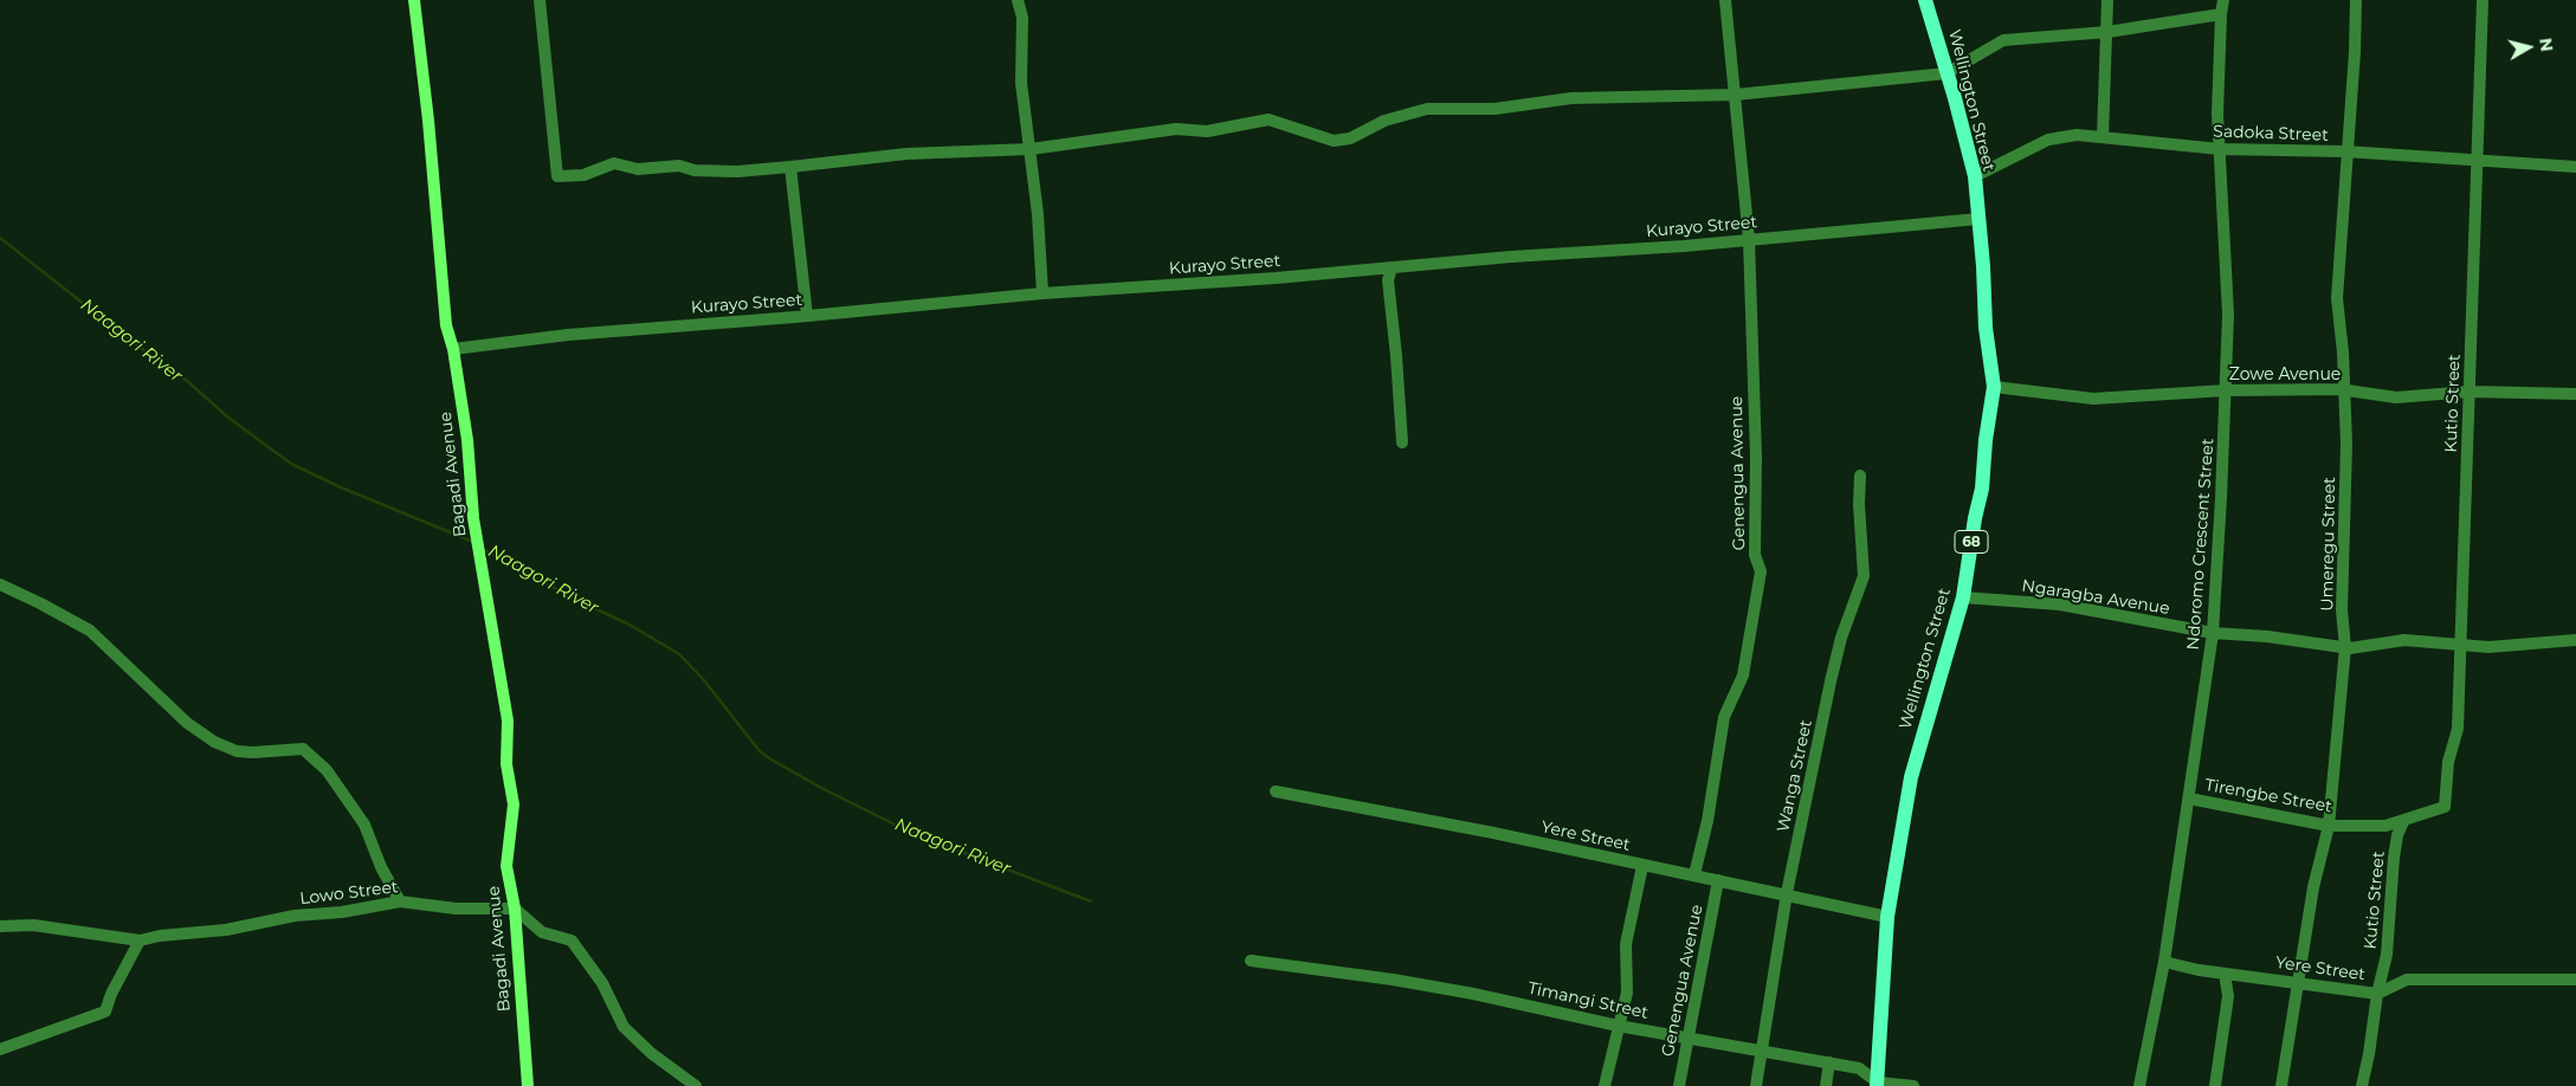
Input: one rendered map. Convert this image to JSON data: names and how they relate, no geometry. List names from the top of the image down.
{
  "streets": {
    "main road": ["Wellington Street", "68"],
    "street": [
      "Sadoka Street",
      "Kurayo Street",
      "Zowe Avenue",
      "Kutio Street",
      "Genengua Avenue",
      "Bagadi Avenue",
      "Ndoromo Crescent Street",
      "Umeregu Street",
      "Ngaragba Avenue",
      "Wanga Street",
      "Tirengbe Street",
      "Yere Street",
      "Lowo Street",
      "Timangi Street"
    ]
  },
  "crossings": [
    ["Wellington Street", "Sadoka Street"],
    ["Wellington Street", "Kurayo Street"],
    ["Wellington Street", "Zowe Avenue"],
    ["Wellington Street", "Ngaragba Avenue"],
    ["Wellington Street", "Yere Street"],
    ["Wellington Street", "Timangi Street"],
    ["Sadoka Street", "Kutio Street"],
    ["Sadoka Street", "Ndoromo Crescent Street"],
    ["Sadoka Street", "Umeregu Street"],
    ["Kurayo Street", "Genengua Avenue"],
    ["Kurayo Street", "Bagadi Avenue"],
    ["Zowe Avenue", "Kutio Street"],
    ["Zowe Avenue", "Ndoromo Crescent Street"],
    ["Zowe Avenue", "Umeregu Street"],
    ["Kutio Street", "Ngaragba Avenue"],
    ["Kutio Street", "Tirengbe Street"],
    ["Kutio Street", "Yere Street"],
    ["Genengua Avenue", "Yere Street"],
    ["Genengua Avenue", "Timangi Street"],
    ["Bagadi Avenue", "Lowo Street"],
    ["Ndoromo Crescent Street", "Ngaragba Avenue"],
    ["Ndoromo Crescent Street", "Tirengbe Street"],
    ["Ndoromo Crescent Street", "Yere Street"],
    ["Umeregu Street", "Ngaragba Avenue"],
    ["Umeregu Street", "Tirengbe Street"],
    ["Umeregu Street", "Yere Street"],
    ["Wanga Street", "Yere Street"],
    ["Wanga Street", "Timangi Street"]
  ],
  "water": ["Naagori River"],
  "north": "right"
}
